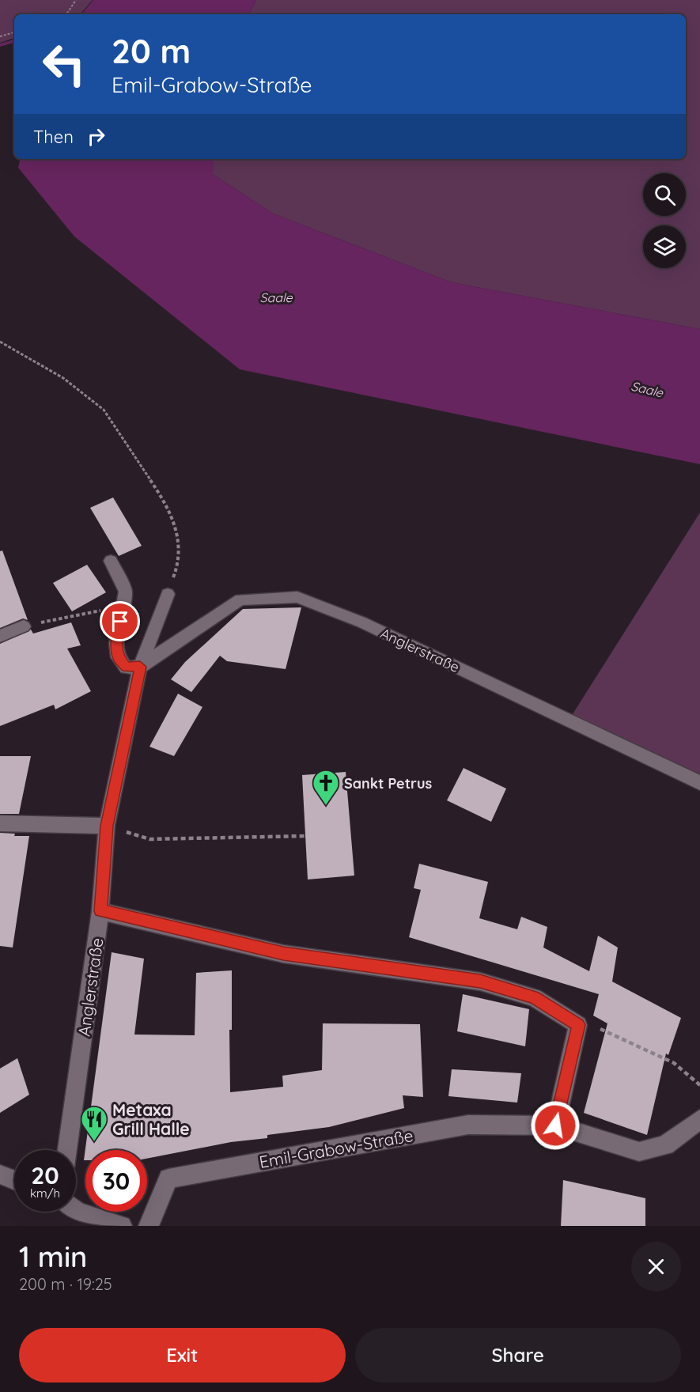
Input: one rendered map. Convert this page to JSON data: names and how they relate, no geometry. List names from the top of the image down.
{
  "streets": {
    "street": ["Anglerstraße", "Emil-Grabow-Straße"]
  },
  "water": ["Saale"],
  "places": {
    "church": ["Sankt Petrus"],
    "restaurant": ["Metaxa Grill Halle"]
  },
  "page": {
    "turn": ["20 m", "Emil-Grabow-Straße"],
    "then": "Then",
    "speed": "20 km/h",
    "limit": "30",
    "heading": ["1 min", "200 m · 19:25"],
    "buttons": ["Exit", "Share"]
  }
}
